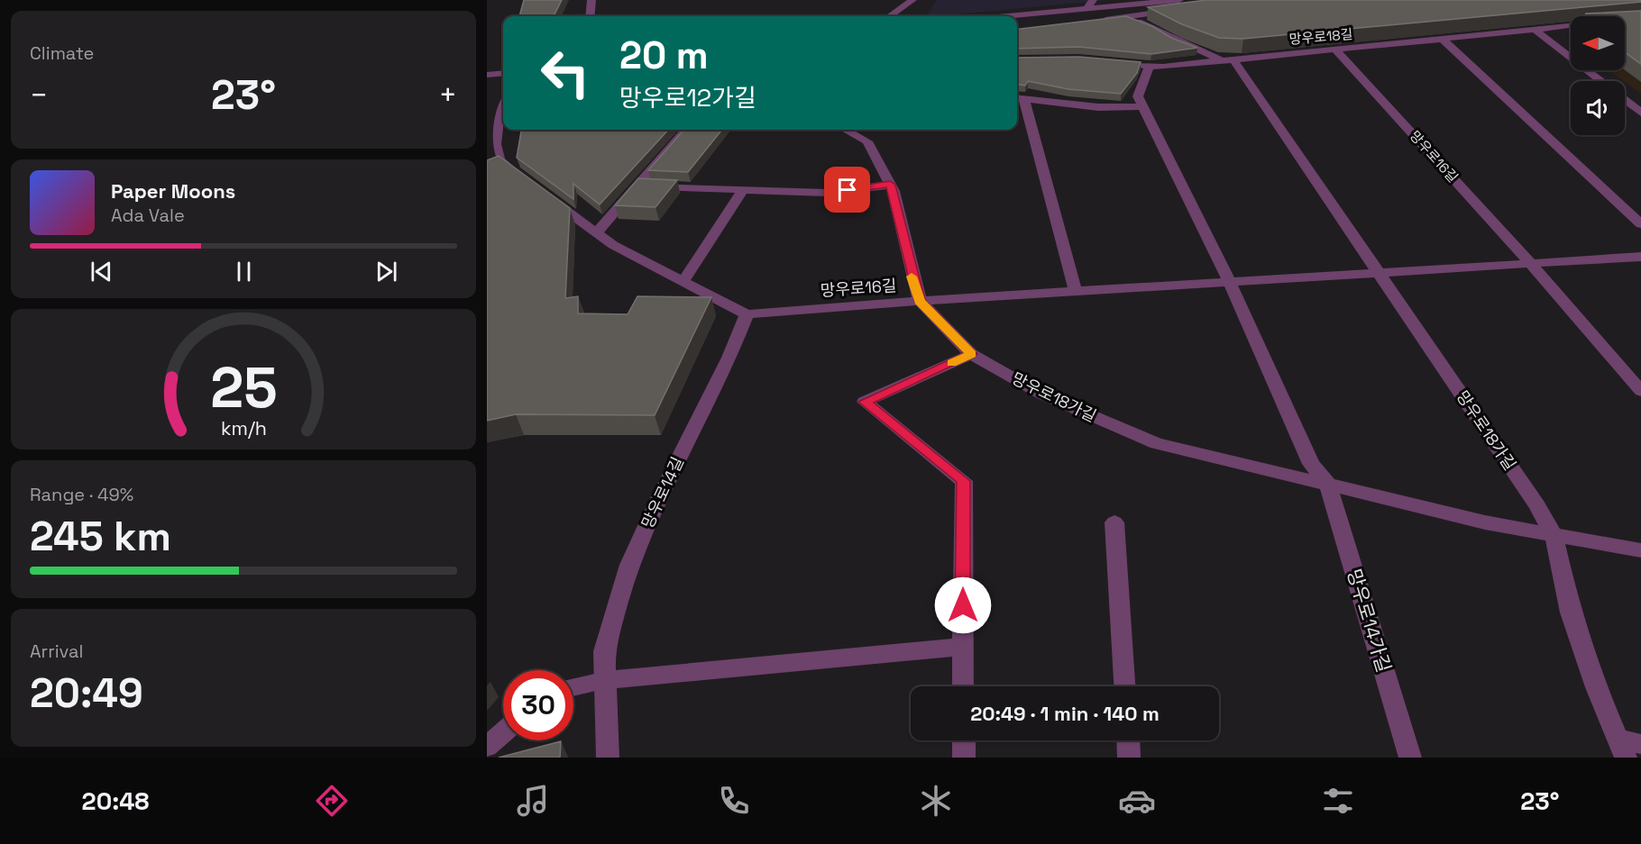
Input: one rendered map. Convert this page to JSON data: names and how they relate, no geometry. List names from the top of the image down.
{
  "streets": {
    "street": [
      "망우로18길",
      "망우로16길",
      "망우로18가길",
      "망우로14길",
      "망우로14가길"
    ]
  },
  "crossings": [
    ["망우로18길", "망우로16길"],
    ["망우로16길", "망우로18가길"],
    ["망우로16길", "망우로14길"],
    ["망우로18가길", "망우로14가길"]
  ],
  "north": "left",
  "page": {
    "tile": [
      "Climate",
      ["Range · 49%", "245 km"],
      ["Arrival", "20:49"]
    ],
    "turn": ["20 m", "망우로12가길"],
    "heat": ["−", "23°", "+"],
    "song": ["Paper Moons", "Ada Vale"],
    "limit": "30",
    "trip": "20:49 · 1 min · 140 m",
    "tabs": ["20:48", "23°"],
    "gauge": ["25", "km/h"]
  }
}
